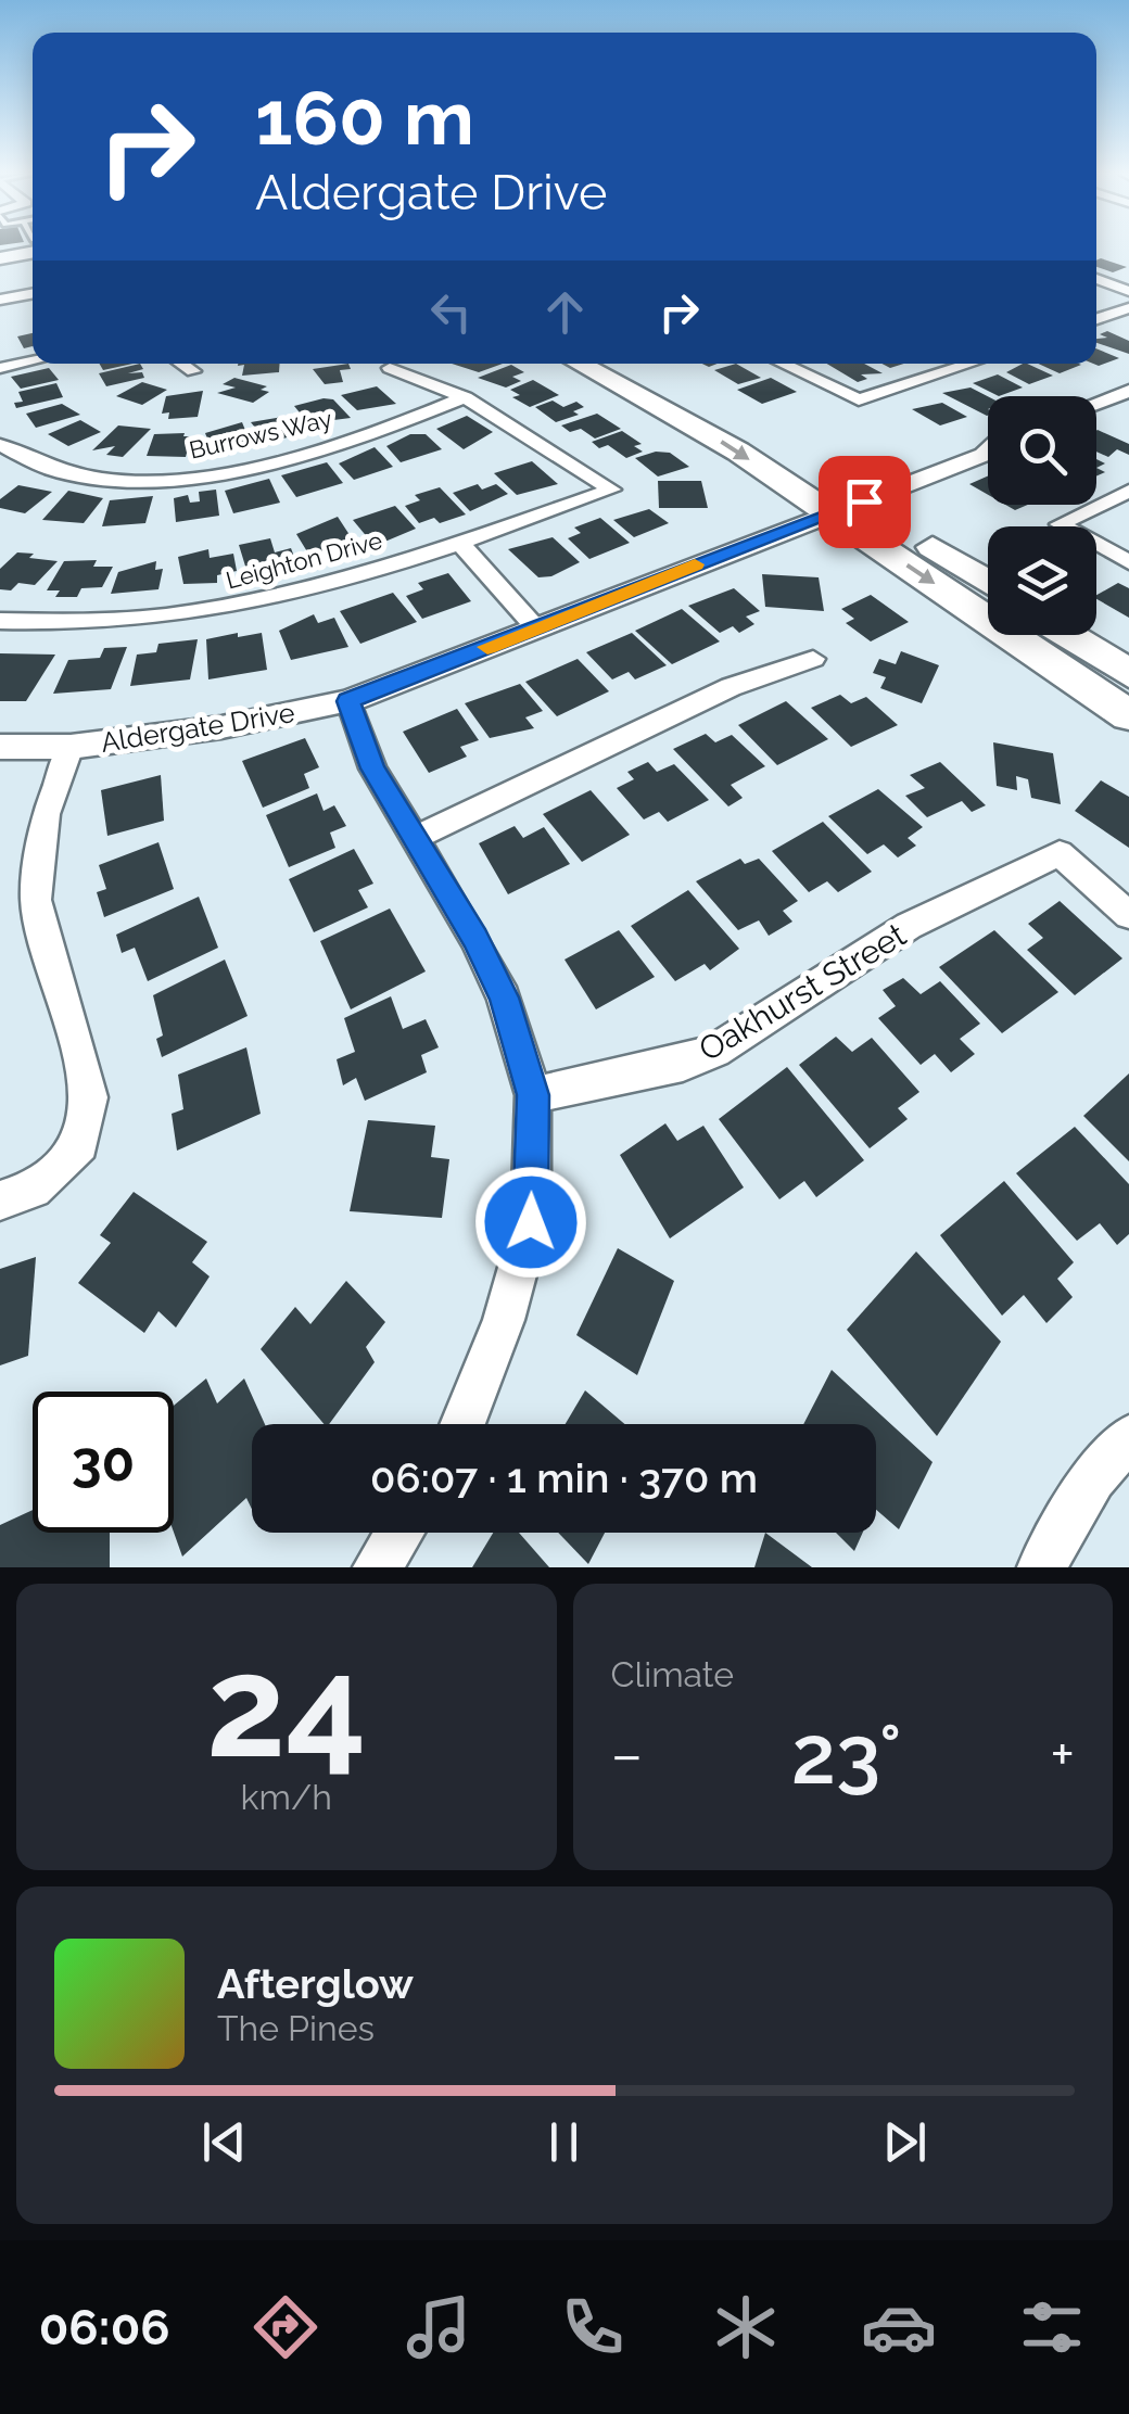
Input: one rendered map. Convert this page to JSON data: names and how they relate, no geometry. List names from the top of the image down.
{
  "streets": {
    "street": [
      "Burrows Way",
      "Leighton Drive",
      "Aldergate Drive",
      "Oakhurst Street"
    ]
  },
  "crossings": [
    ["Burrows Way", "Leighton Drive"]
  ],
  "page": {
    "turn": ["160 m", "Aldergate Drive"],
    "limit": "30",
    "trip": "06:07 · 1 min · 370 m",
    "tile": [
      ["24", "km/h"],
      "Climate"
    ],
    "heat": ["−", "23°", "+"],
    "song": ["Afterglow", "The Pines"],
    "tabs": "06:06"
  }
}
